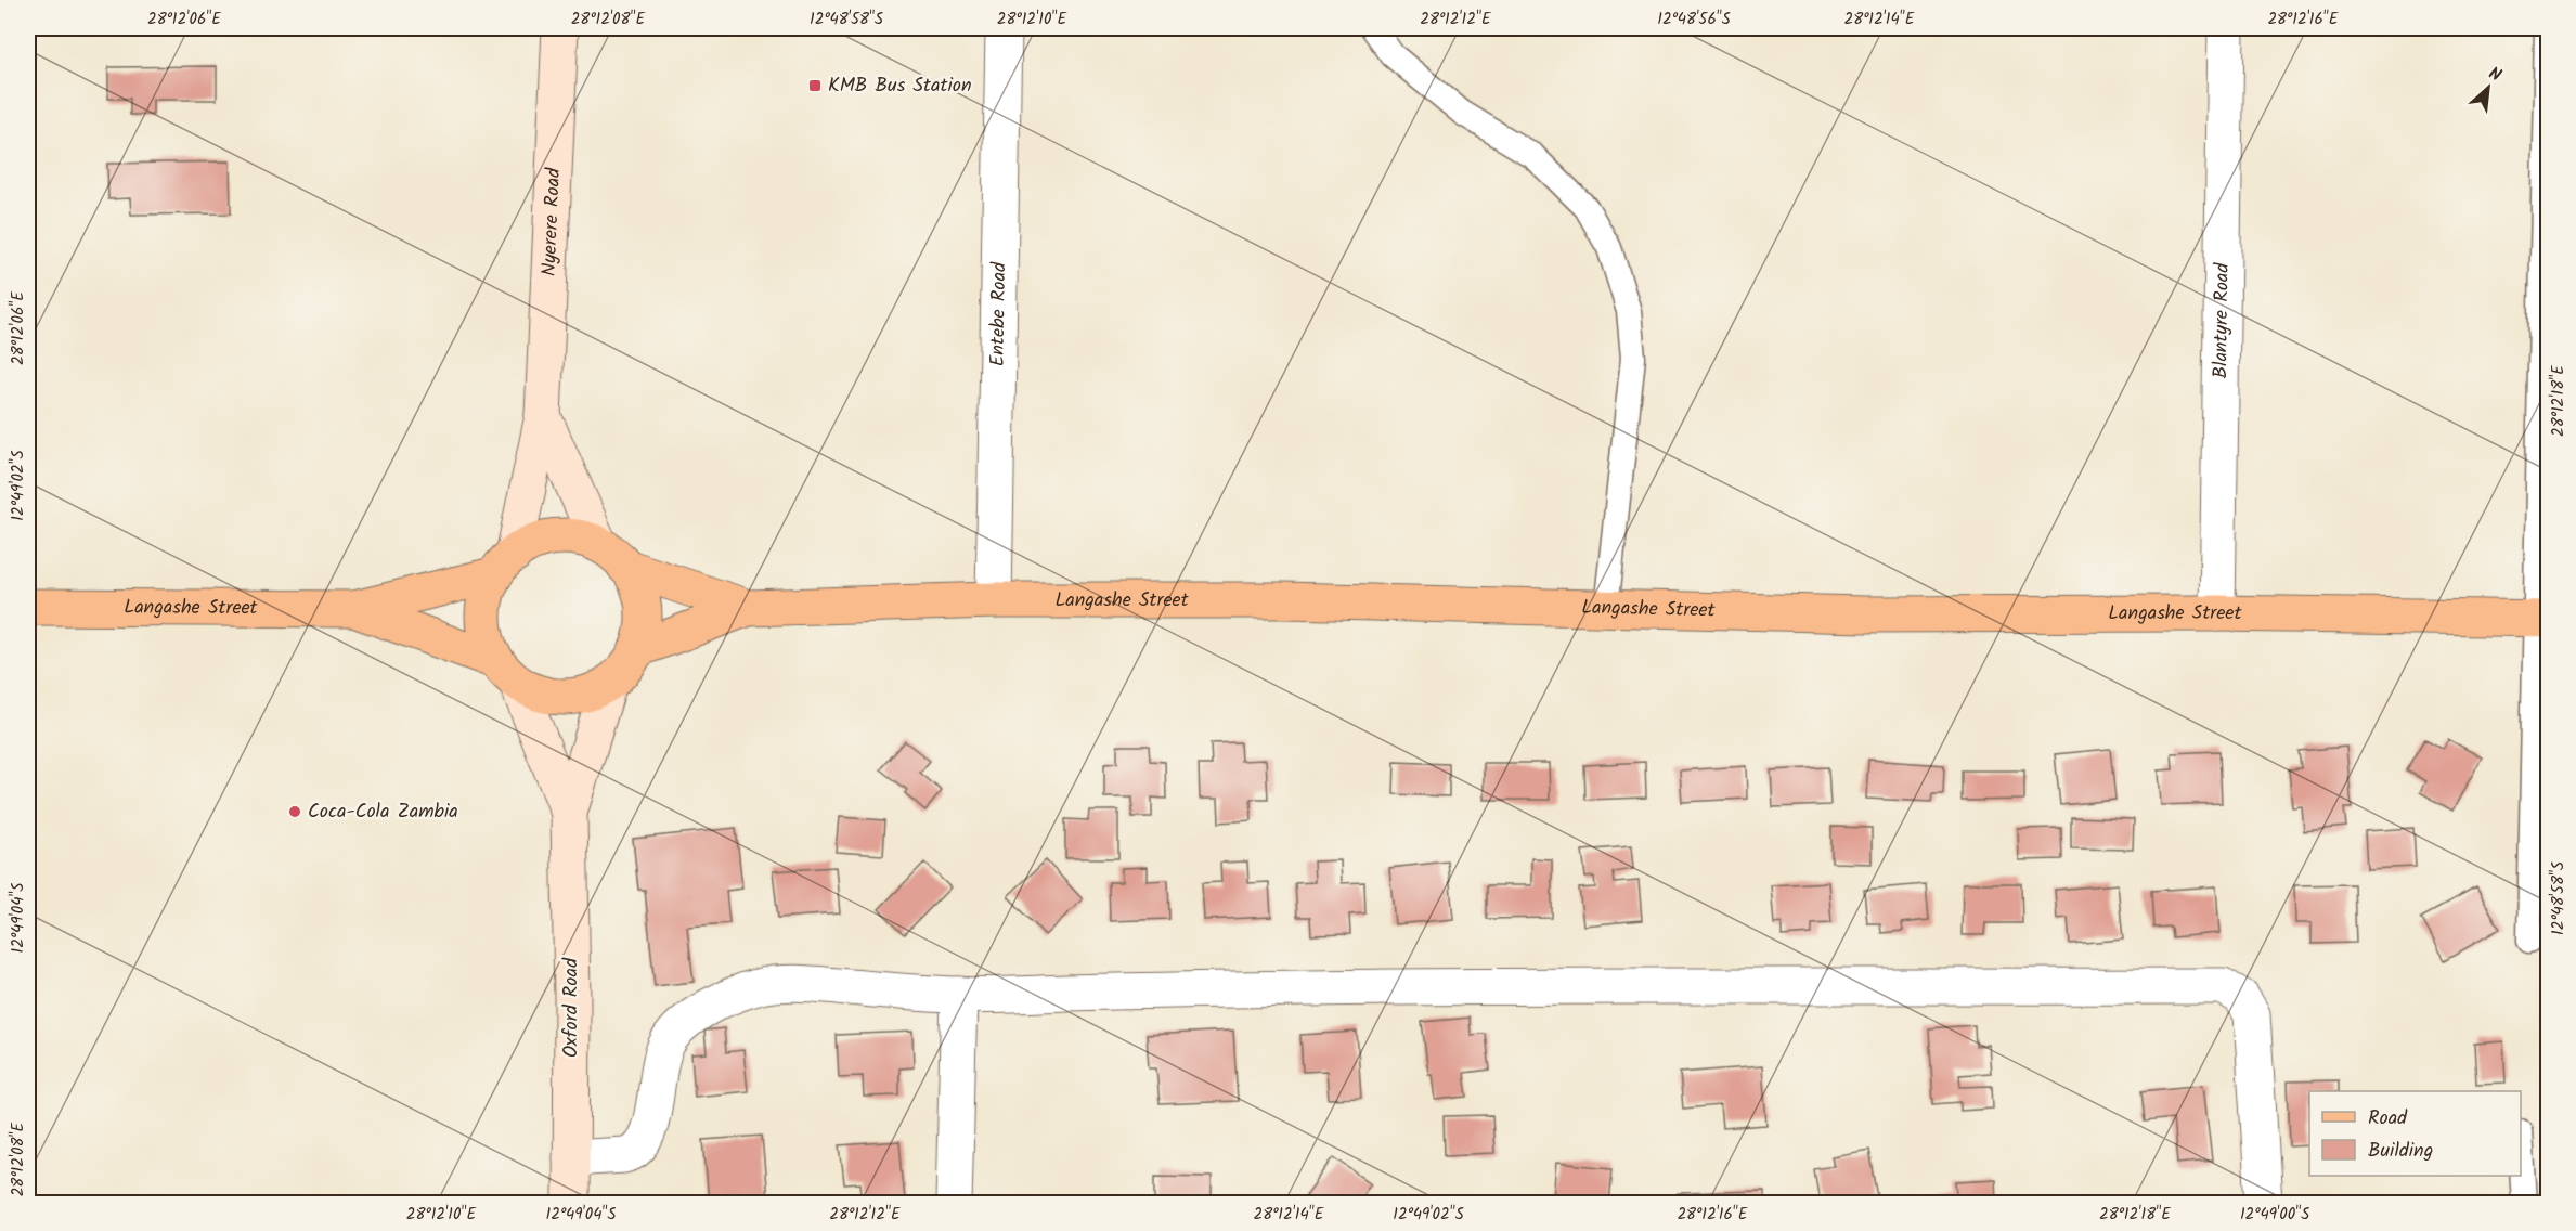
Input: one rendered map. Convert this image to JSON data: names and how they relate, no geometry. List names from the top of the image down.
{
  "streets": {
    "main road": ["Nyerere Road", "Langashe Street", "Oxford Road"],
    "street": ["Entebe Road", "Blantyre Road"]
  },
  "crossings": [
    ["Nyerere Road", "Langashe Street"],
    ["Nyerere Road", "Oxford Road"],
    ["Entebe Road", "Langashe Street"],
    ["Blantyre Road", "Langashe Street"],
    ["Langashe Street", "Oxford Road"]
  ],
  "places": {
    "transit": ["KMB Bus Station"],
    "other": ["Coca-Cola Zambia"]
  },
  "legend": ["Road", "Building"],
  "north": "top right",
  "coordinates": [
    "28°12'06\"E",
    "28°12'08\"E",
    "12°48'58\"S",
    "28°12'10\"E",
    "28°12'12\"E",
    "12°48'56\"S",
    "28°12'14\"E",
    "28°12'16\"E",
    "28°12'18\"E",
    "12°49'02\"S",
    "12°49'04\"S",
    "12°49'00\"S"
  ]
}
